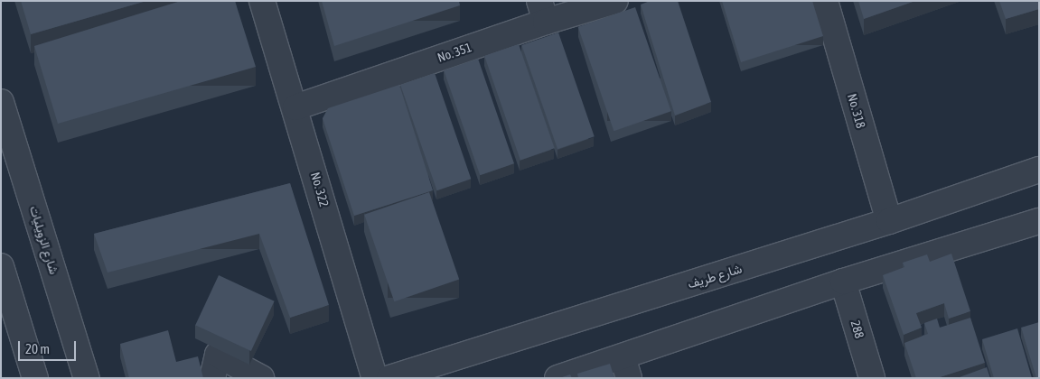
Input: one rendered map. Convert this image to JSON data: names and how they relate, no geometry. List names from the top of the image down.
{
  "streets": {
    "street": [
      "No. 351",
      "No. 318",
      "No. 322",
      "شارع الزويليات",
      "شارع طريف",
      "288"
    ]
  },
  "crossings": [
    ["No. 351", "No. 322"],
    ["No. 318", "شارع طريف"]
  ],
  "scale_bar": "20 m"
}
